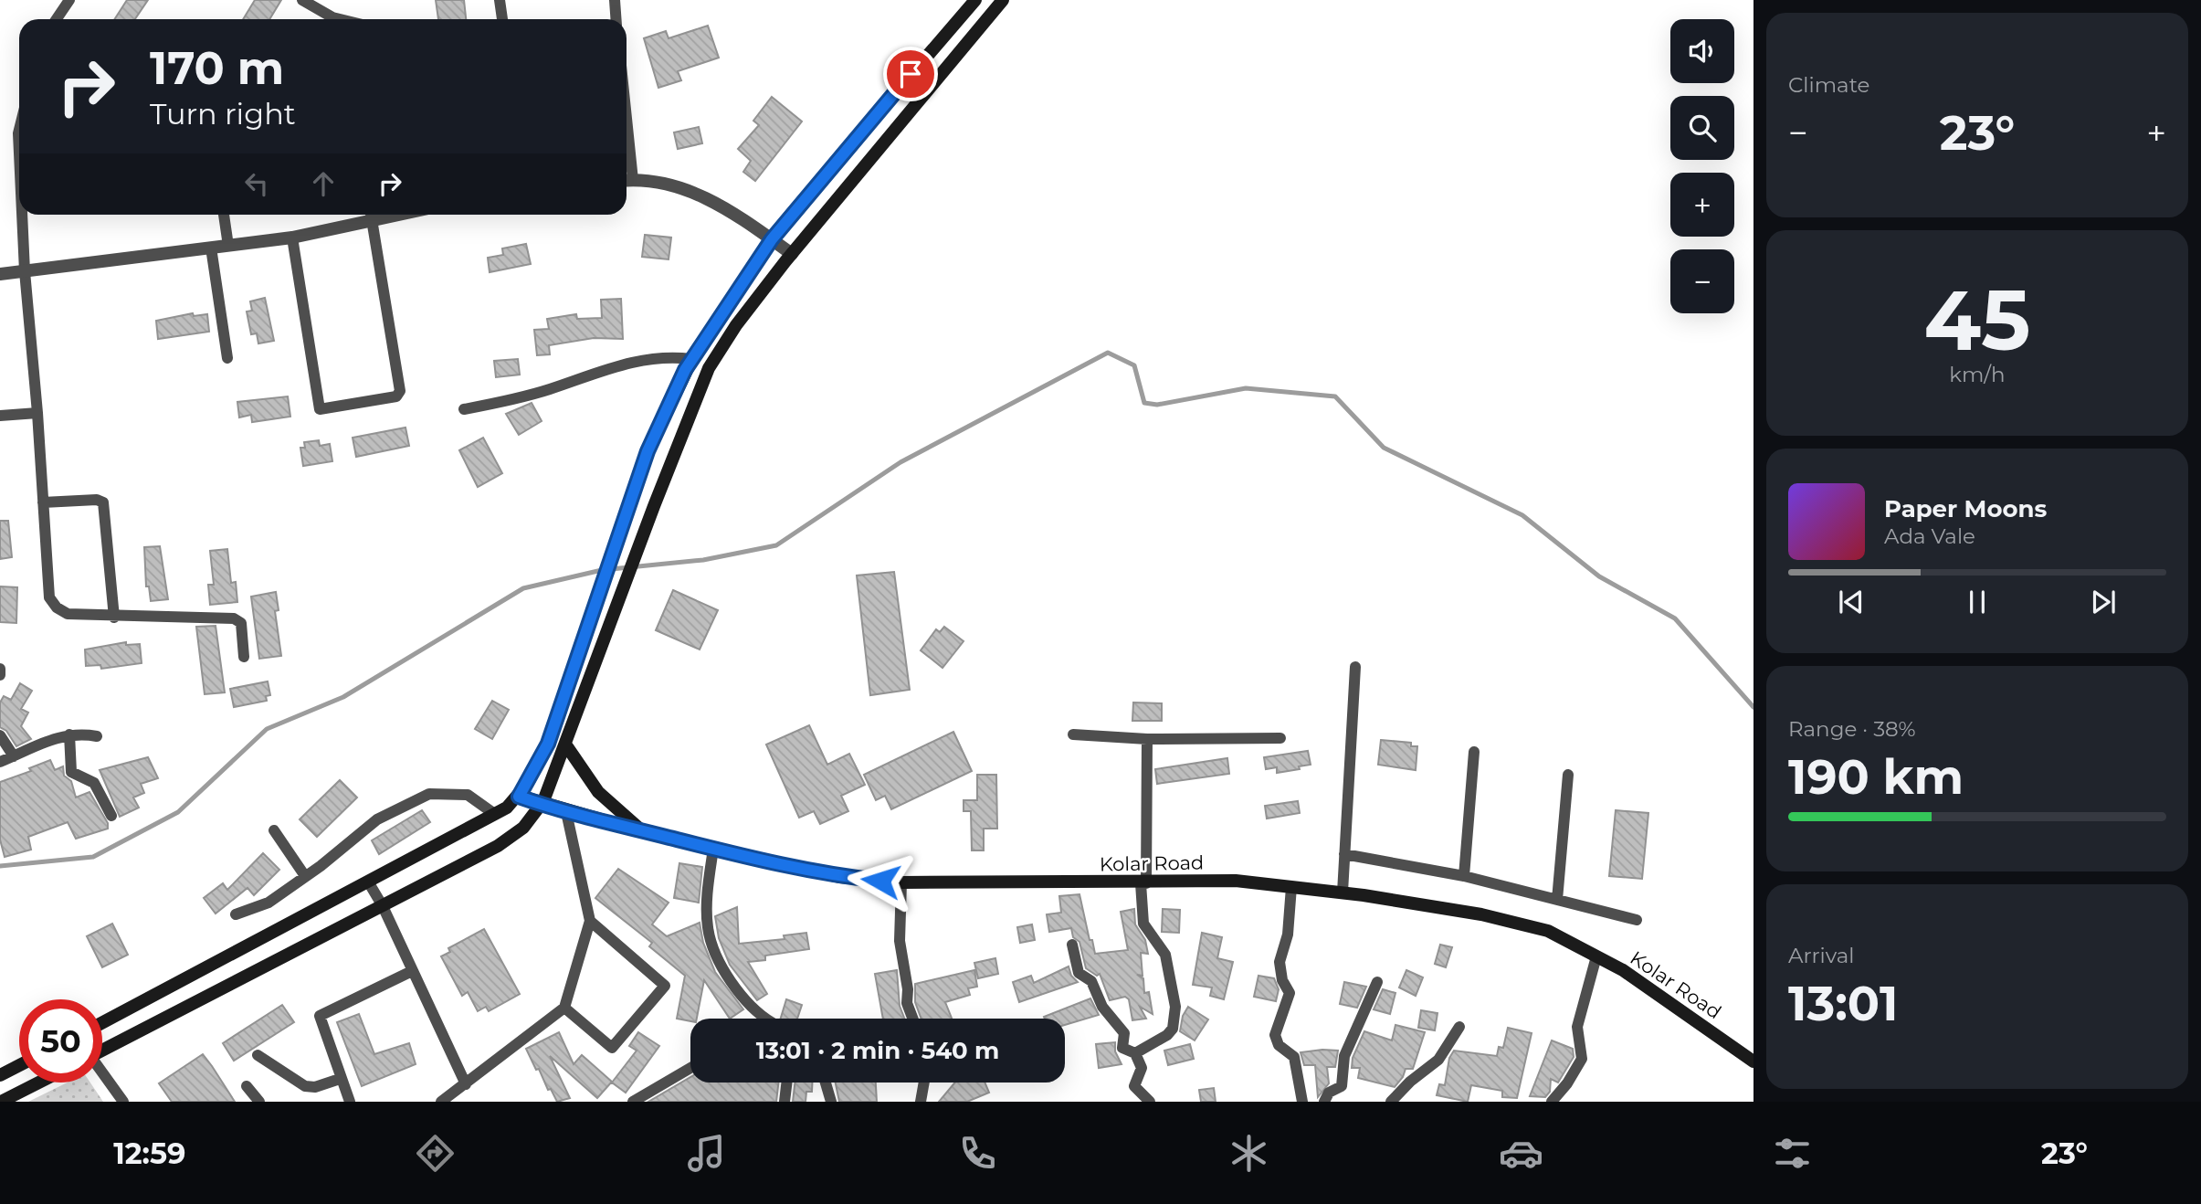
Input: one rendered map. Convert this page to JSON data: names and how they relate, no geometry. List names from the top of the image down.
{
  "streets": {
    "main road": ["Kolar Road"]
  },
  "page": {
    "tile": [
      "Climate",
      ["45", "km/h"],
      ["Range · 38%", "190 km"],
      ["Arrival", "13:01"]
    ],
    "map_buttons": ["+", "−"],
    "turn": ["170 m", "Turn right"],
    "heat": ["−", "23°", "+"],
    "song": ["Paper Moons", "Ada Vale"],
    "limit": "50",
    "trip": "13:01 · 2 min · 540 m",
    "tabs": ["12:59", "23°"]
  }
}
